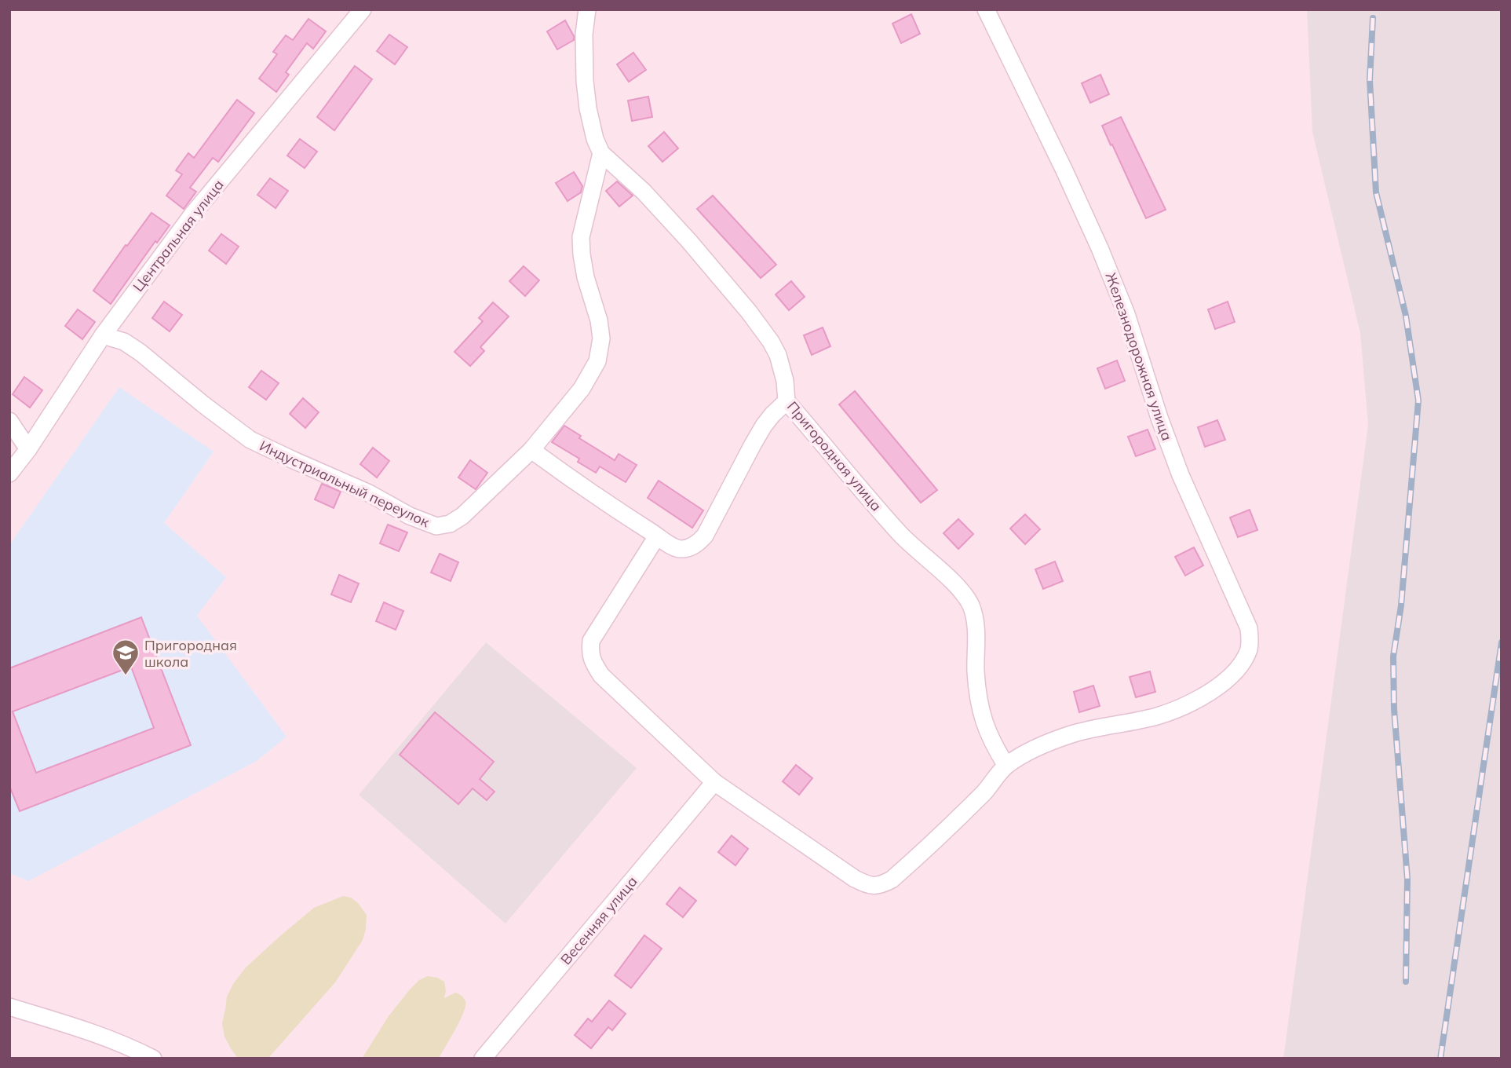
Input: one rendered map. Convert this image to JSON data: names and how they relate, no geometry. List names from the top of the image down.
{
  "streets": {
    "street": [
      "Центральная улица",
      "Железнодорожная улица",
      "Пригородная улица",
      "Индустриальный переулок",
      "Весенняя улица"
    ]
  },
  "crossings": [
    ["Центральная улица", "Индустриальный переулок"],
    ["Железнодорожная улица", "Пригородная улица"],
    ["Пригородная улица", "Индустриальный переулок"]
  ],
  "places": {
    "school or university": ["Пригородная школа"]
  }
}
